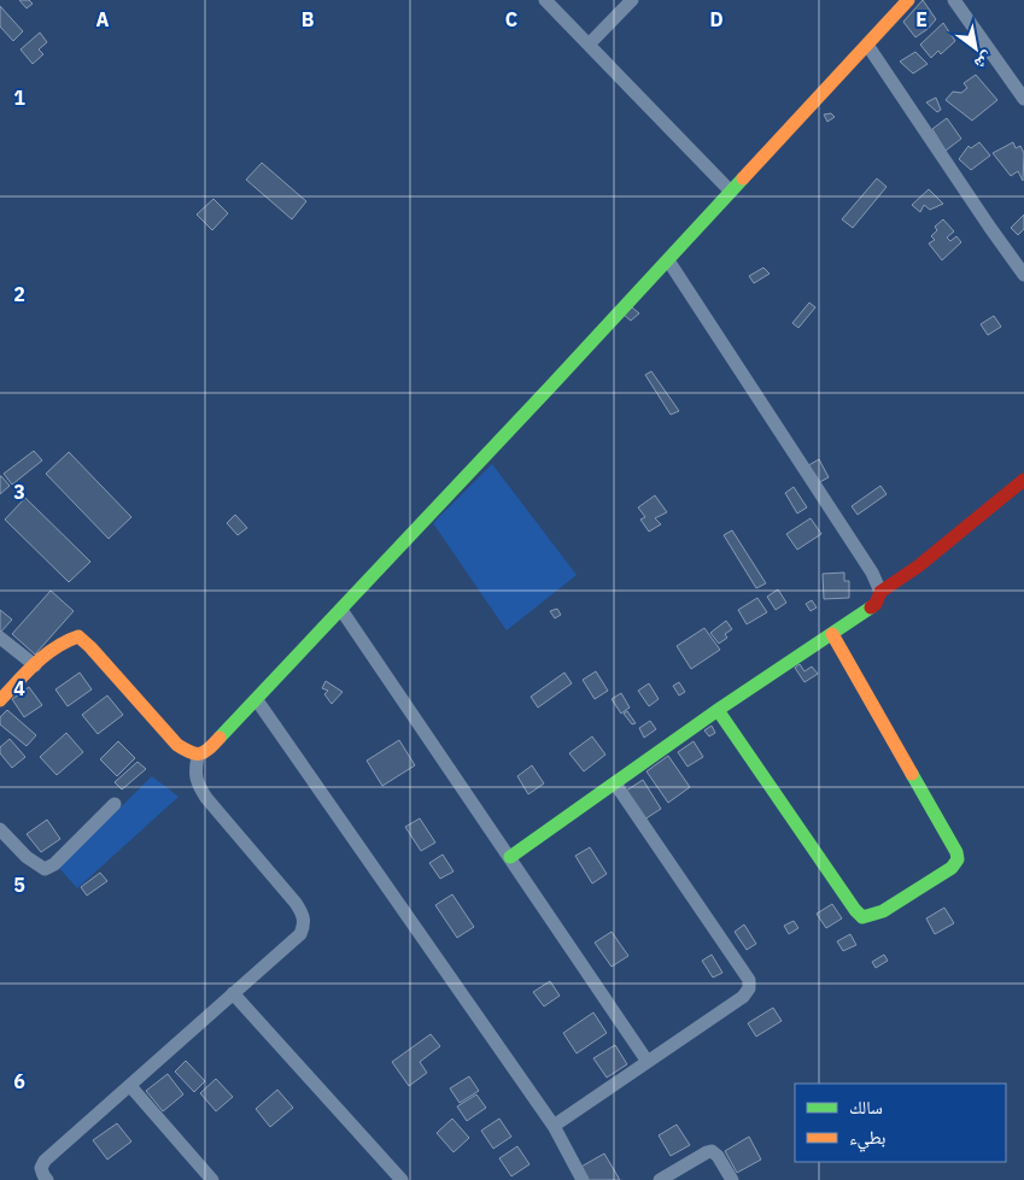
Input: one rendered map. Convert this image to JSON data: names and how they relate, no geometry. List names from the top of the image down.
{
  "legend": ["سالك", "بطيء"],
  "north": "bottom right",
  "grid": {
    "columns": [
      "A",
      "B",
      "C",
      "D",
      "E"
    ],
    "rows": [
      "1",
      "2",
      "3",
      "4",
      "5",
      "6"
    ]
  }
}
